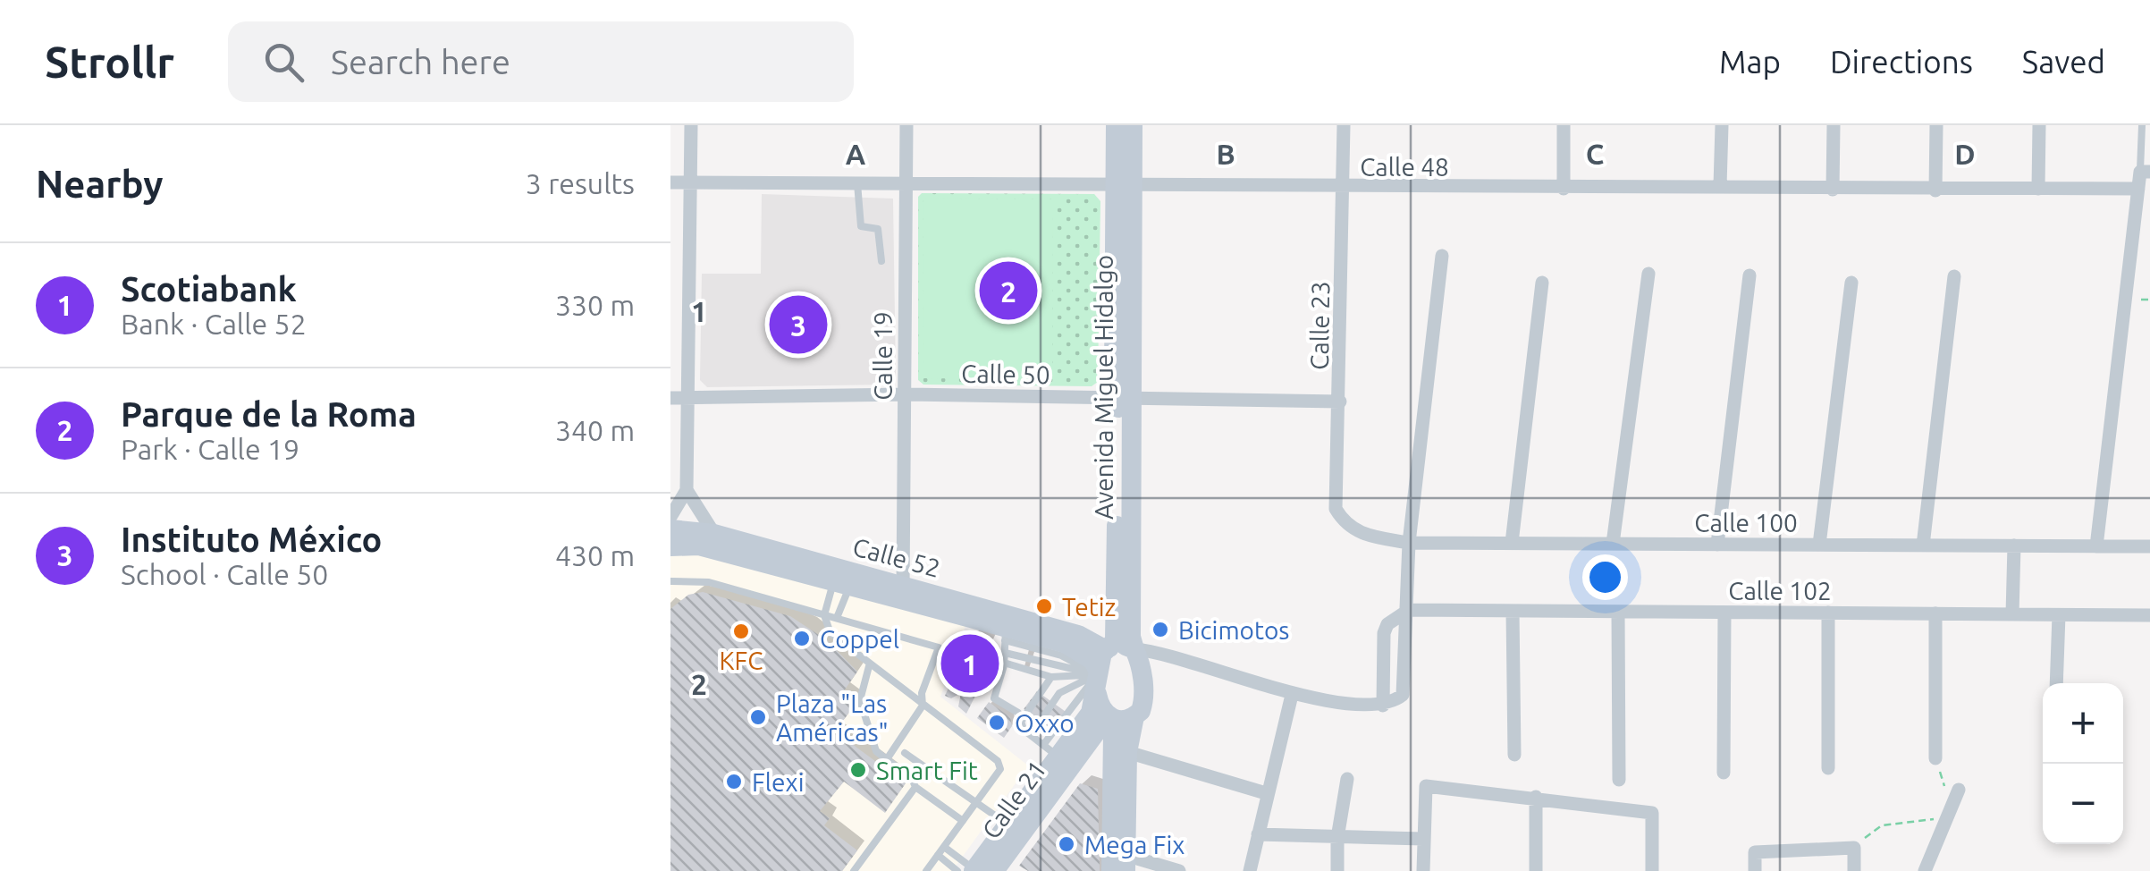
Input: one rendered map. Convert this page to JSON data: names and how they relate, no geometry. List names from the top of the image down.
{
  "streets": {
    "street": [
      "Calle 48",
      "Calle 23",
      "Calle 19",
      "Calle 50",
      "Avenida Miguel Hidalgo",
      "Calle 100",
      "Calle 52",
      "Calle 102",
      "Calle 21"
    ]
  },
  "crossings": [
    ["Calle 48", "Calle 23"],
    ["Calle 48", "Calle 19"],
    ["Calle 48", "Avenida Miguel Hidalgo"],
    ["Calle 23", "Calle 50"],
    ["Calle 23", "Calle 100"],
    ["Calle 19", "Calle 50"],
    ["Calle 19", "Calle 52"],
    ["Calle 50", "Avenida Miguel Hidalgo"],
    ["Avenida Miguel Hidalgo", "Calle 52"],
    ["Avenida Miguel Hidalgo", "Calle 21"],
    ["Calle 52", "Calle 21"]
  ],
  "places": [
    "Tetiz",
    "Bicimotos",
    "KFC",
    "Coppel",
    "Plaza \"Las Américas\"",
    "Oxxo",
    "Smart Fit",
    "Flexi",
    "Mega Fix"
  ],
  "page": {
    "header": "Strollr",
    "search": "Search here",
    "nav": ["Map", "Directions", "Saved"],
    "heading": ["Nearby", "3 results"],
    "list": [
      {
        "mark": "1",
        "name": "Scotiabank",
        "note": "Bank · Calle 52",
        "value": "330 m"
      },
      {
        "mark": "2",
        "name": "Parque de la Roma",
        "note": "Park · Calle 19",
        "value": "340 m"
      },
      {
        "mark": "3",
        "name": "Instituto México",
        "note": "School · Calle 50",
        "value": "430 m"
      }
    ],
    "pins": ["2", "3", "1"],
    "map_buttons": ["+", "−"]
  },
  "grid": {
    "columns": [
      "A",
      "B",
      "C",
      "D"
    ],
    "rows": ["1", "2"]
  }
}
